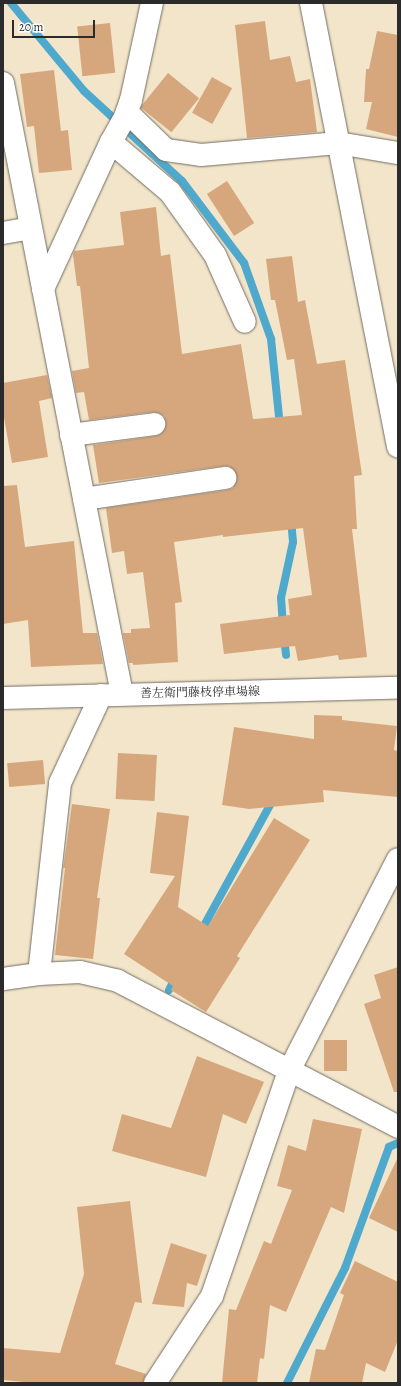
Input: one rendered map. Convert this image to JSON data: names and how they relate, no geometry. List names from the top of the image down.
{
  "streets": {
    "street": ["善左衛門藤枝停車場線"]
  },
  "scale_bar": "20 m"
}
